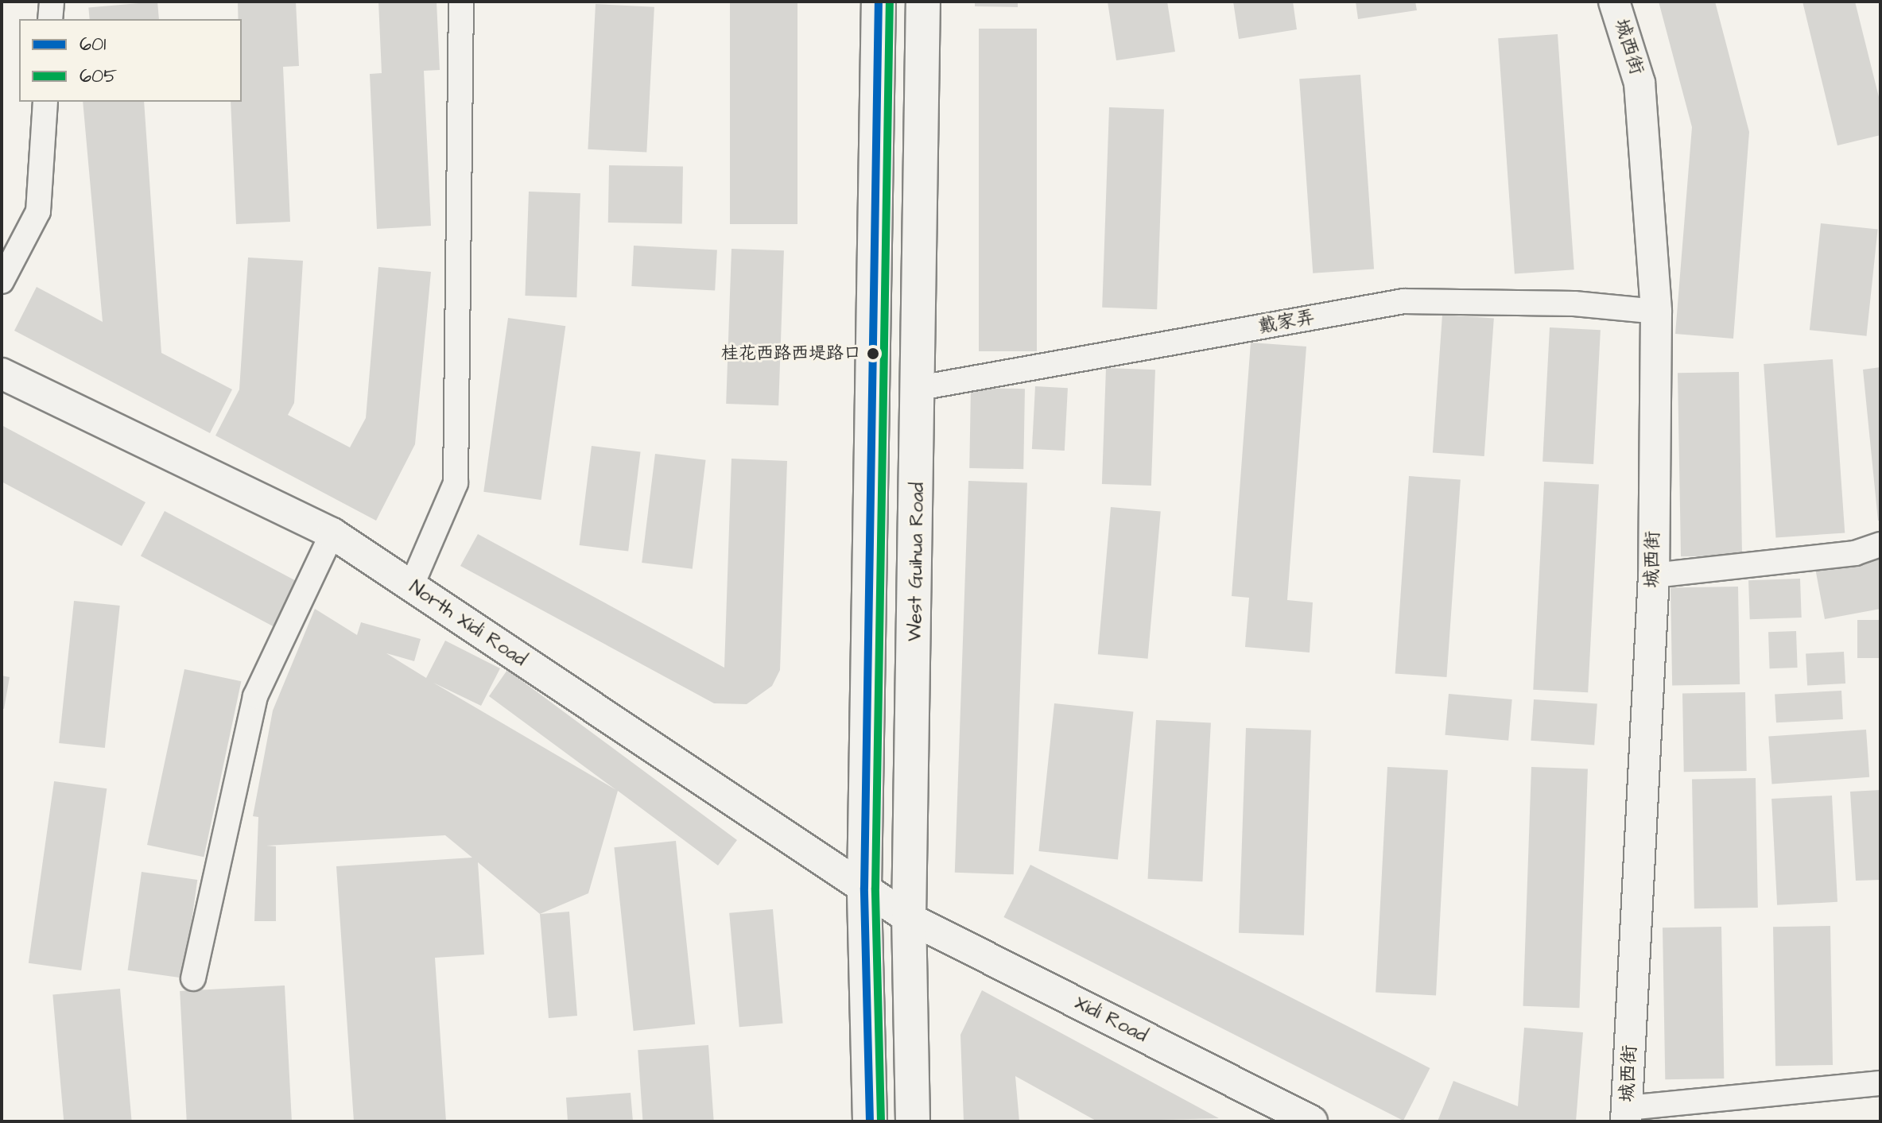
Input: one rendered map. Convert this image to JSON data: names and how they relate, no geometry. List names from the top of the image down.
{
  "streets": {
    "main road": ["West Guihua Road"],
    "street": [
      "城西街",
      "戴家弄",
      "North Xidi Road",
      "Xidi Road"
    ]
  },
  "crossings": [
    ["城西街", "戴家弄"],
    ["戴家弄", "West Guihua Road"],
    ["West Guihua Road", "North Xidi Road"],
    ["West Guihua Road", "Xidi Road"],
    ["North Xidi Road", "Xidi Road"]
  ],
  "places": ["桂花西路西堤路口"],
  "lines": ["transit line 601", "transit line 605"],
  "legend": ["601", "605"]
}
